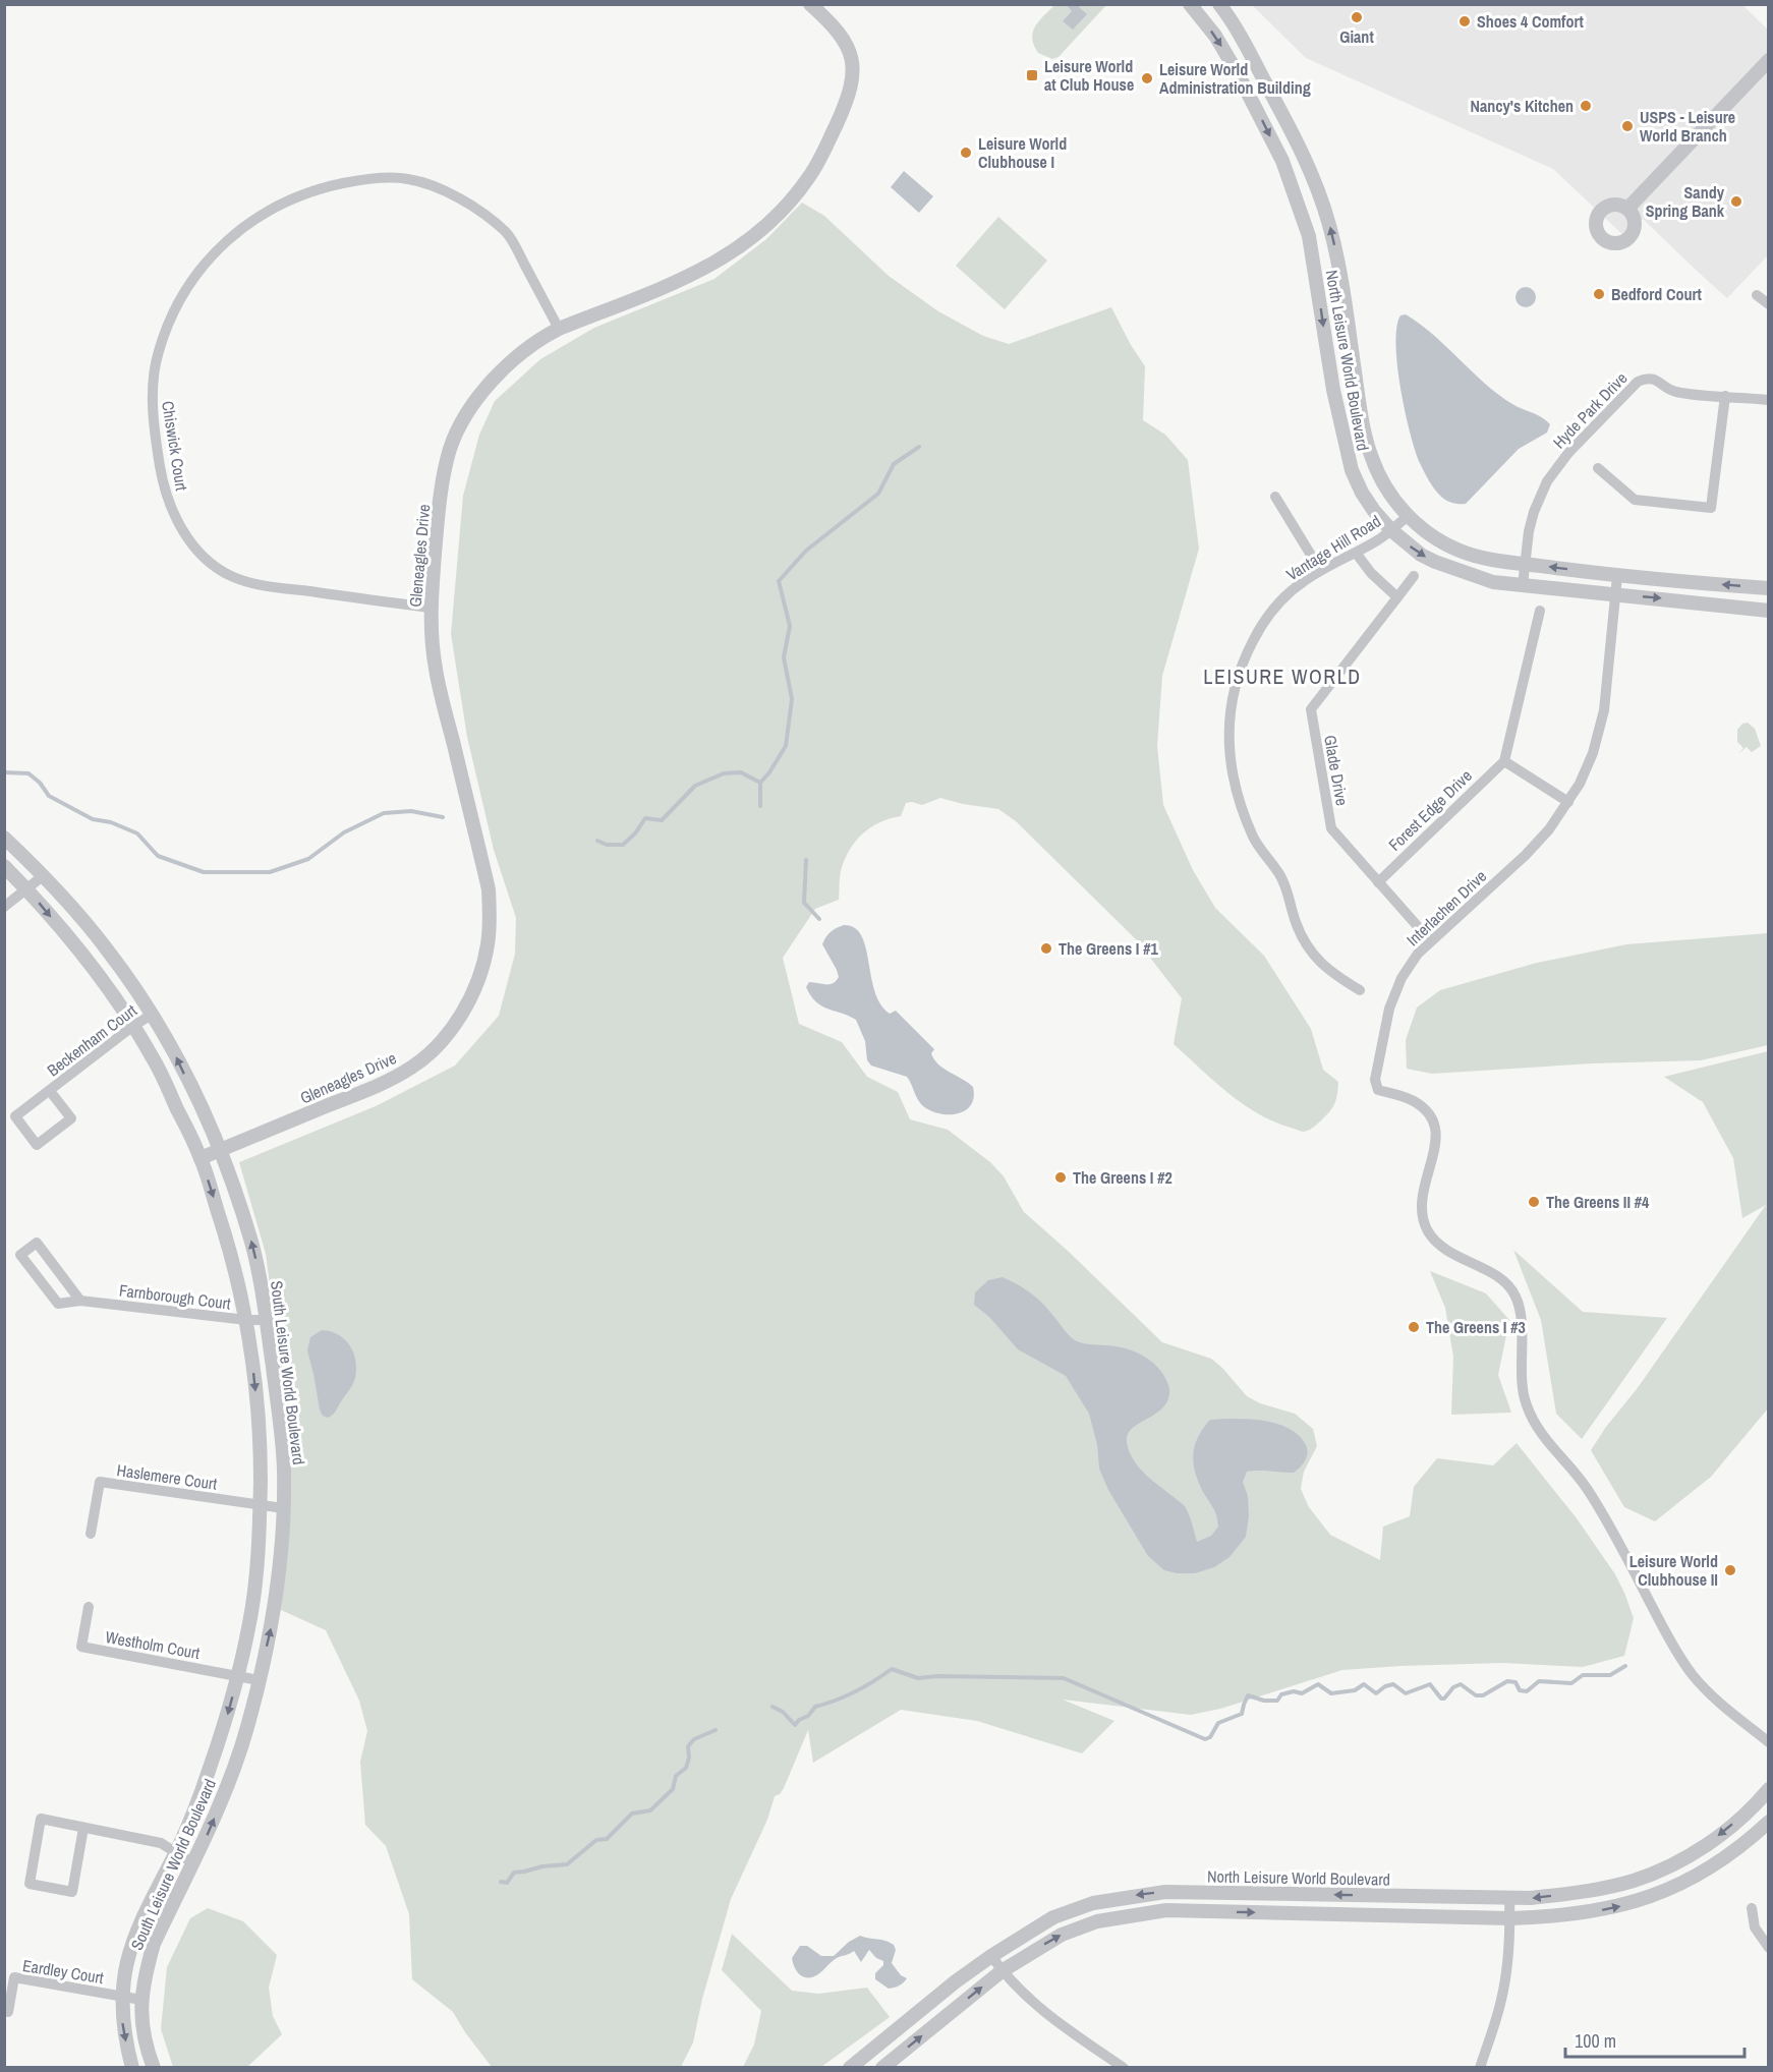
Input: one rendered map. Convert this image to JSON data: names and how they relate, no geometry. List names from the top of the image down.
{
  "streets": {
    "street": [
      "North Leisure World Boulevard",
      "Hyde Park Drive",
      "Chiswick Court",
      "Vantage Hill Road",
      "Gleneagles Drive",
      "Glade Drive",
      "Forest Edge Drive",
      "Interlachen Drive",
      "Beckenham Court",
      "Farnborough Court",
      "South Leisure World Boulevard",
      "Haslemere Court",
      "Westholm Court",
      "Eardley Court"
    ]
  },
  "crossings": [
    ["North Leisure World Boulevard", "Hyde Park Drive"],
    ["North Leisure World Boulevard", "Vantage Hill Road"],
    ["North Leisure World Boulevard", "Interlachen Drive"],
    ["Chiswick Court", "Gleneagles Drive"],
    ["Gleneagles Drive", "South Leisure World Boulevard"],
    ["Glade Drive", "Forest Edge Drive"],
    ["Glade Drive", "Interlachen Drive"],
    ["Beckenham Court", "South Leisure World Boulevard"],
    ["Farnborough Court", "South Leisure World Boulevard"],
    ["South Leisure World Boulevard", "Haslemere Court"],
    ["South Leisure World Boulevard", "Westholm Court"],
    ["South Leisure World Boulevard", "Eardley Court"]
  ],
  "districts": ["LEISURE WORLD"],
  "places": {
    "other": [
      "Giant",
      "Shoes 4 Comfort",
      "Leisure World Administration Building",
      "Nancy's Kitchen",
      "USPS - Leisure World Branch",
      "Leisure World Clubhouse I",
      "Sandy Spring Bank",
      "Bedford Court",
      "The Greens I #1",
      "The Greens I #2",
      "The Greens II #4",
      "The Greens I #3",
      "Leisure World Clubhouse II"
    ],
    "transit": ["Leisure World at Club House"]
  },
  "scale_bar": "100 m"
}
